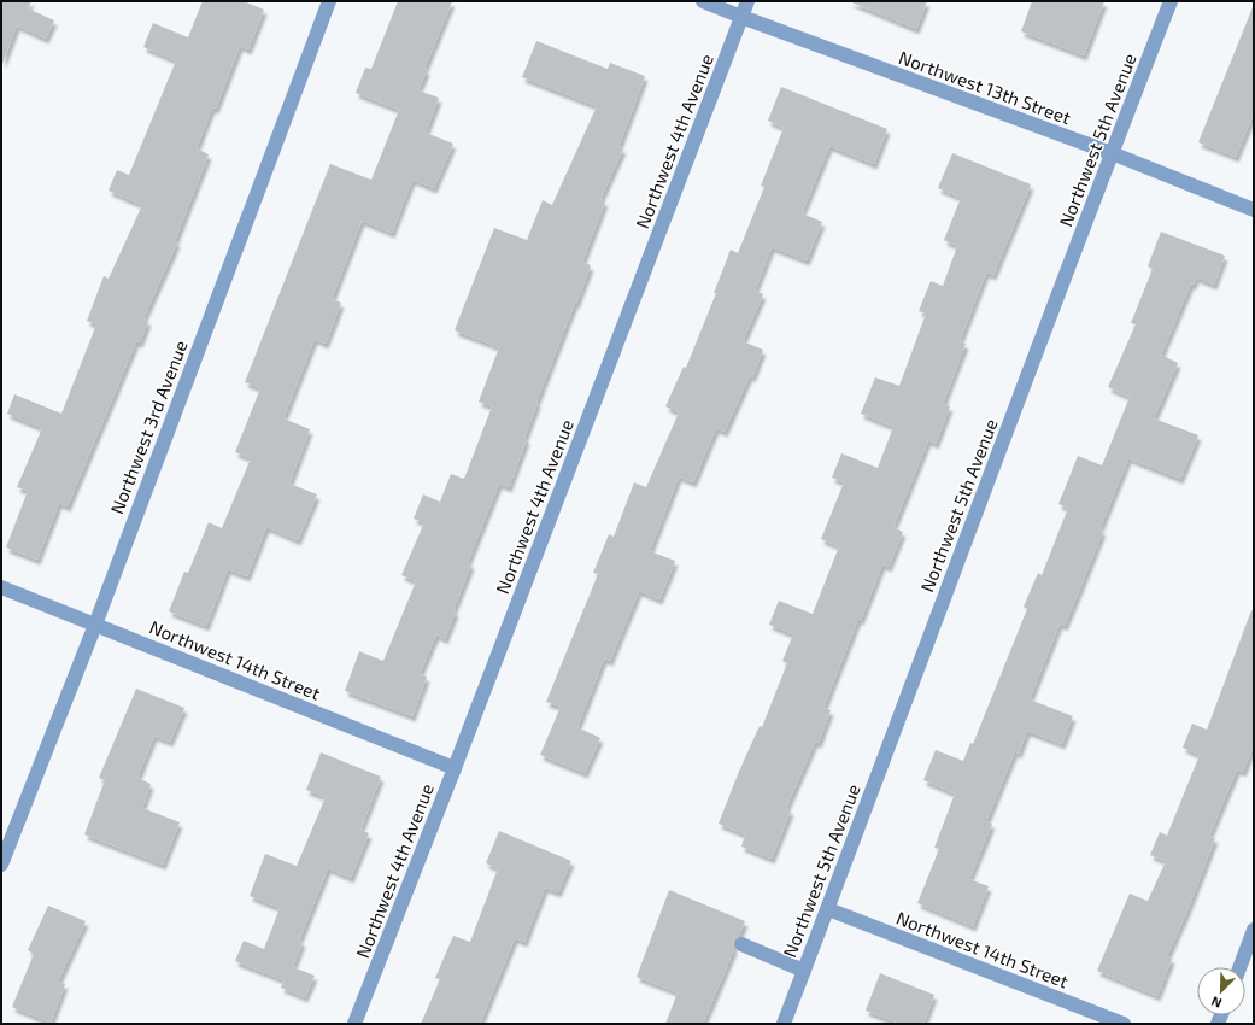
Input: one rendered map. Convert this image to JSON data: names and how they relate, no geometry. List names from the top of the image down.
{
  "streets": {
    "street": [
      "Northwest 13th Street",
      "Northwest 5th Avenue",
      "Northwest 4th Avenue",
      "Northwest 3rd Avenue",
      "Northwest 14th Street"
    ]
  },
  "crossings": [
    ["Northwest 13th Street", "Northwest 5th Avenue"],
    ["Northwest 13th Street", "Northwest 4th Avenue"],
    ["Northwest 5th Avenue", "Northwest 14th Street"],
    ["Northwest 4th Avenue", "Northwest 14th Street"],
    ["Northwest 3rd Avenue", "Northwest 14th Street"]
  ],
  "north": "bottom left"
}
